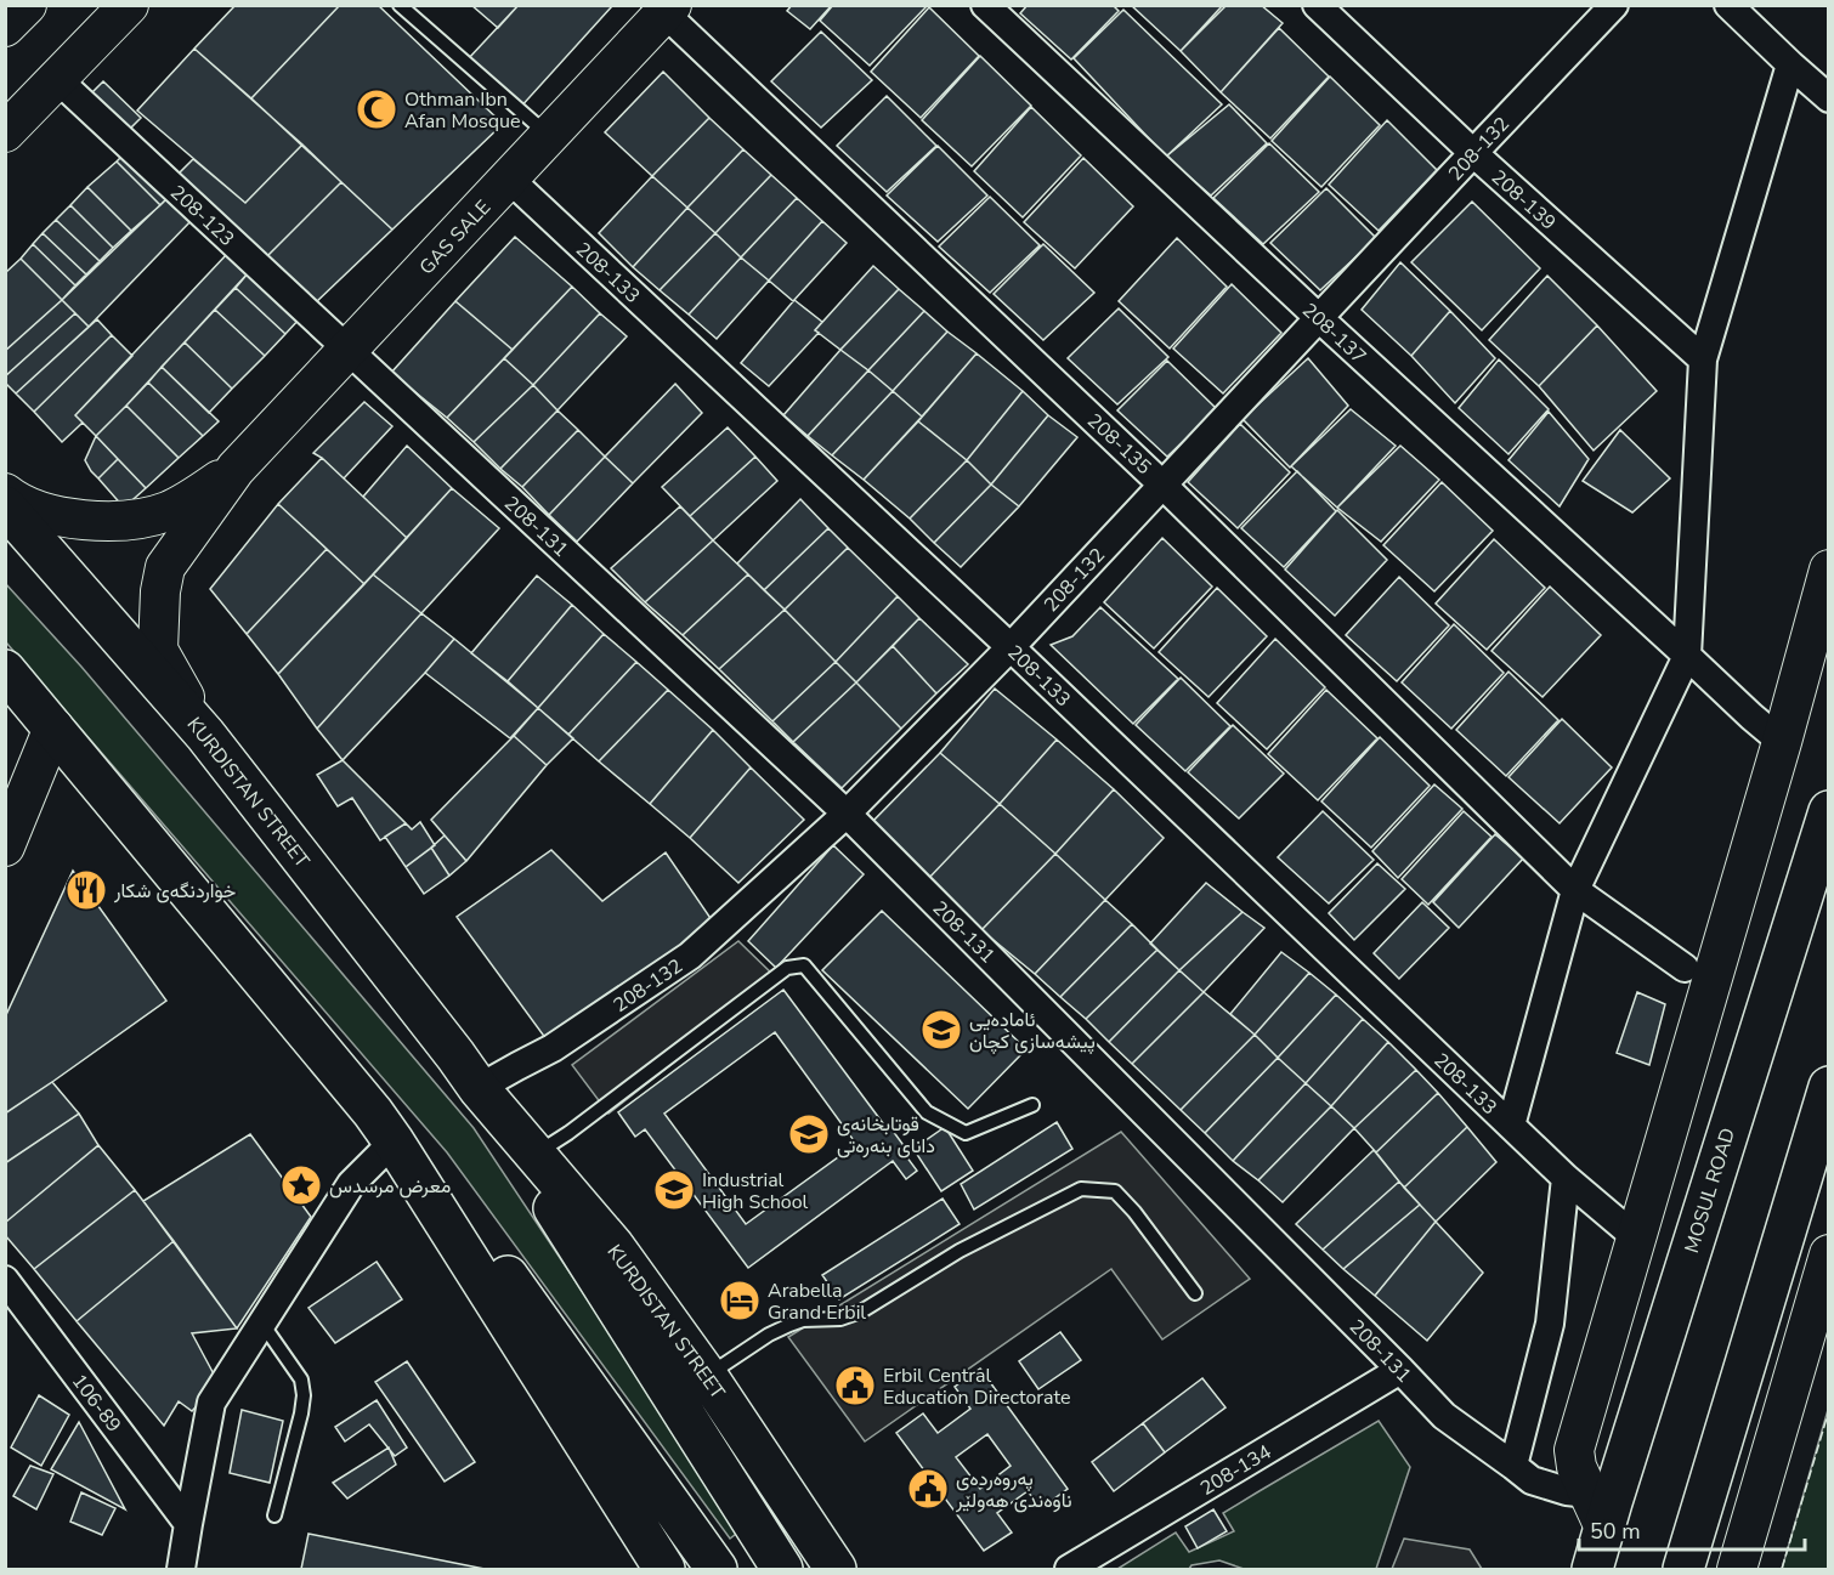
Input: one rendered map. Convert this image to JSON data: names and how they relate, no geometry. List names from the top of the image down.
{
  "streets": {
    "highway": ["KURDISTAN STREET", "MOSUL ROAD"],
    "street": [
      "208-132",
      "208-139",
      "208-123",
      "GAS SALE",
      "208-133",
      "208-137",
      "208-135",
      "208-131",
      "106-89",
      "208-134"
    ]
  },
  "crossings": [
    ["208-132", "208-139"],
    ["208-132", "208-133"],
    ["208-132", "208-137"],
    ["208-132", "208-135"],
    ["208-132", "208-131"],
    ["208-132", "KURDISTAN STREET"],
    ["208-123", "GAS SALE"],
    ["208-123", "208-131"],
    ["GAS SALE", "208-133"],
    ["GAS SALE", "208-135"],
    ["GAS SALE", "208-131"],
    ["208-131", "MOSUL ROAD"],
    ["208-131", "208-134"]
  ],
  "places": {
    "mosque": ["Othman Ibn Afan Mosque"],
    "restaurant": ["خواردنگەی شکار"],
    "school or university": ["ئامادەیی پیشەسازی کچان", "قوتابخانەی دانای بنەرەتی", "Industrial High School"],
    "place": ["معرض مرسدس"],
    "hotel": ["Arabella Grand Erbil"],
    "public building": ["Erbil Central Education Directorate", "پەروەردەی ناوەندی هەولێر"]
  },
  "scale_bar": "50 m"
}
